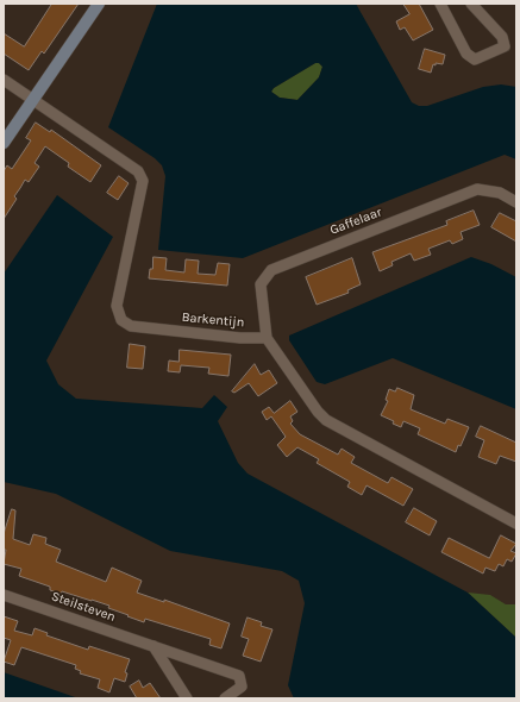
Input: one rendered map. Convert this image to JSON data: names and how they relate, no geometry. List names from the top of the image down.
{
  "streets": {
    "street": ["Gaffelaar", "Barkentijn", "Steilsteven"]
  },
  "crossings": [
    ["Gaffelaar", "Barkentijn"]
  ]
}
